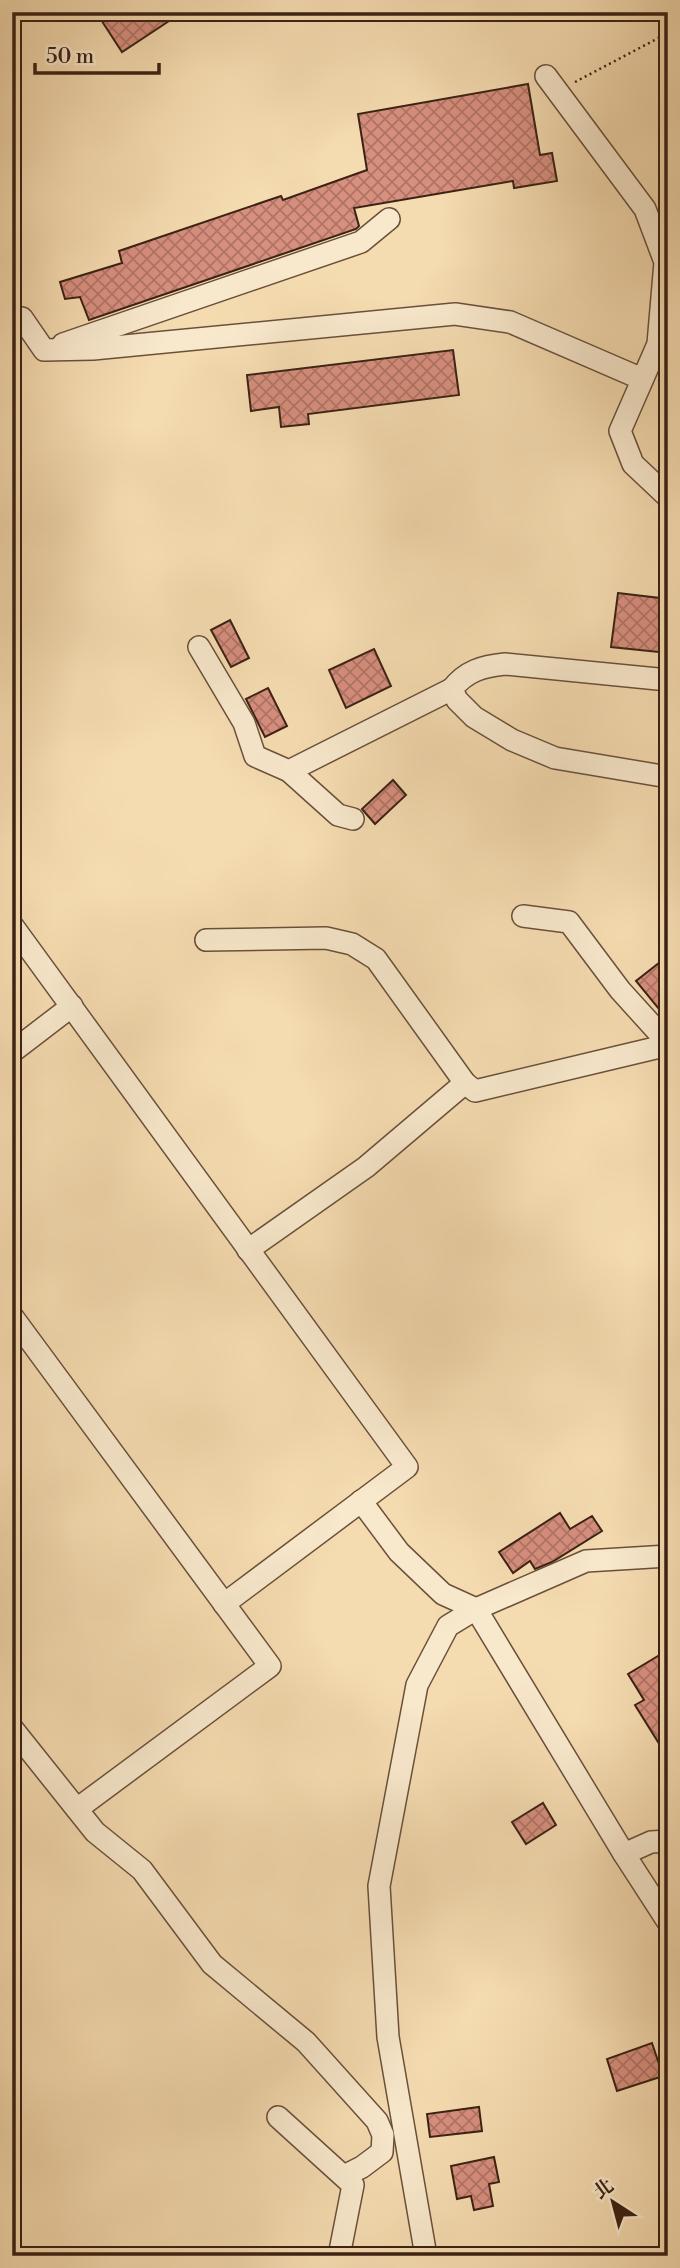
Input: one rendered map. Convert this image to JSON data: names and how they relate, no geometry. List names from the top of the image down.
{
  "scale_bar": "50 m",
  "north": "top left"
}
